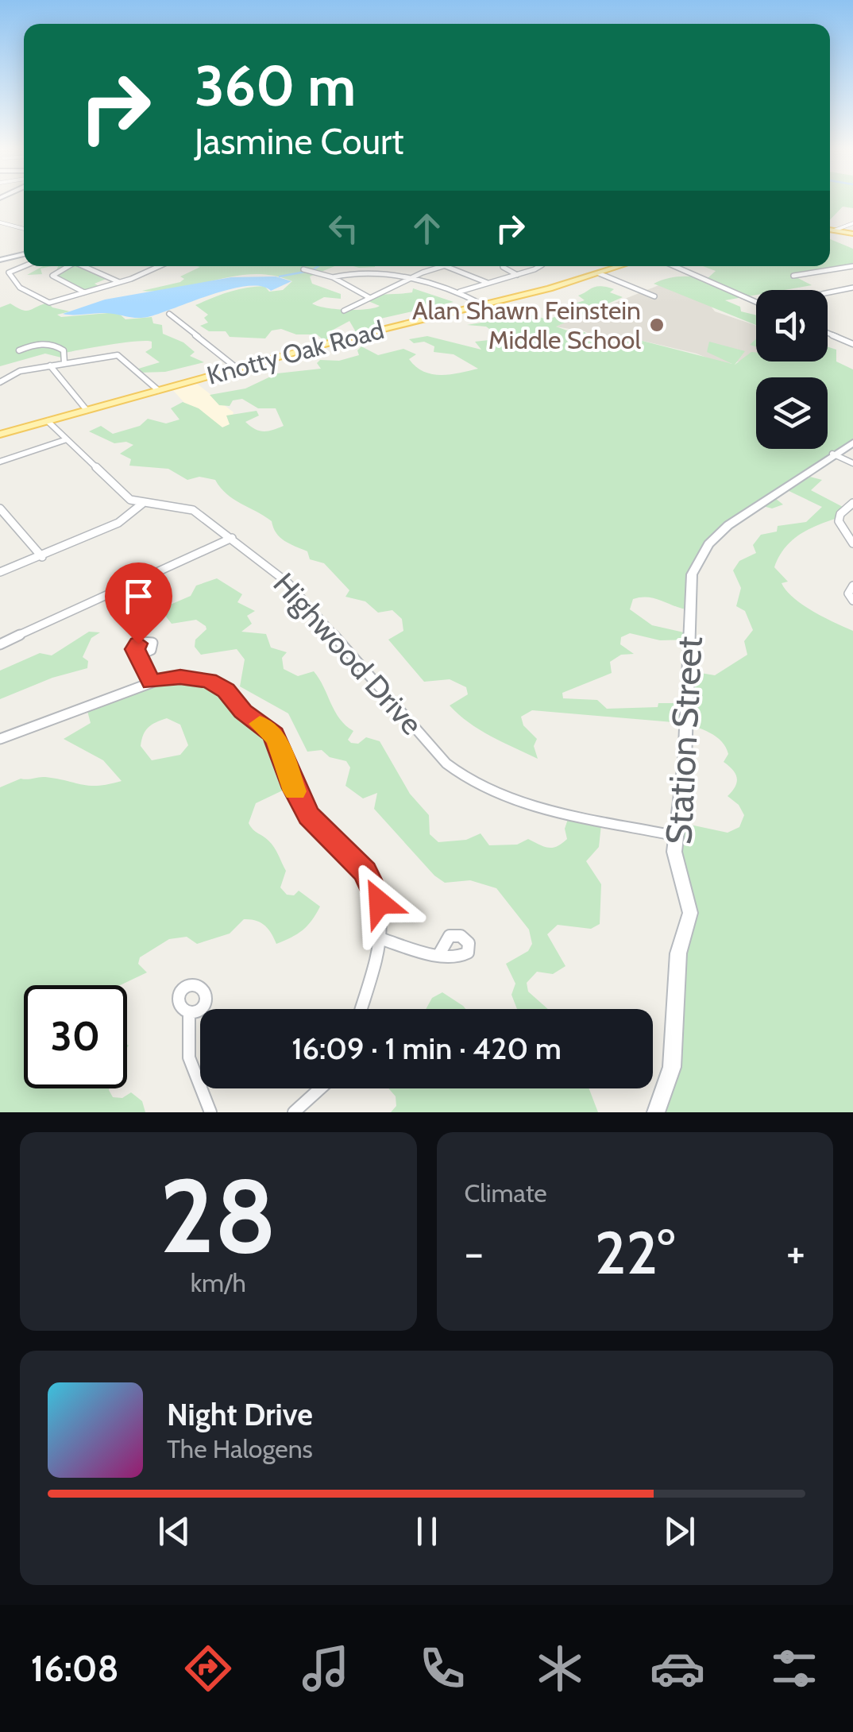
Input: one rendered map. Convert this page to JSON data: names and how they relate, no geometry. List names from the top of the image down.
{
  "streets": {
    "main road": ["Knotty Oak Road"],
    "street": ["Highwood Drive", "Station Street"]
  },
  "crossings": [
    ["Highwood Drive", "Station Street"]
  ],
  "places": ["Alan Shawn Feinstein Middle School"],
  "page": {
    "turn": ["360 m", "Jasmine Court"],
    "limit": "30",
    "trip": "16:09 · 1 min · 420 m",
    "tile": [
      ["28", "km/h"],
      "Climate"
    ],
    "heat": ["−", "22°", "+"],
    "song": ["Night Drive", "The Halogens"],
    "tabs": "16:08"
  }
}
